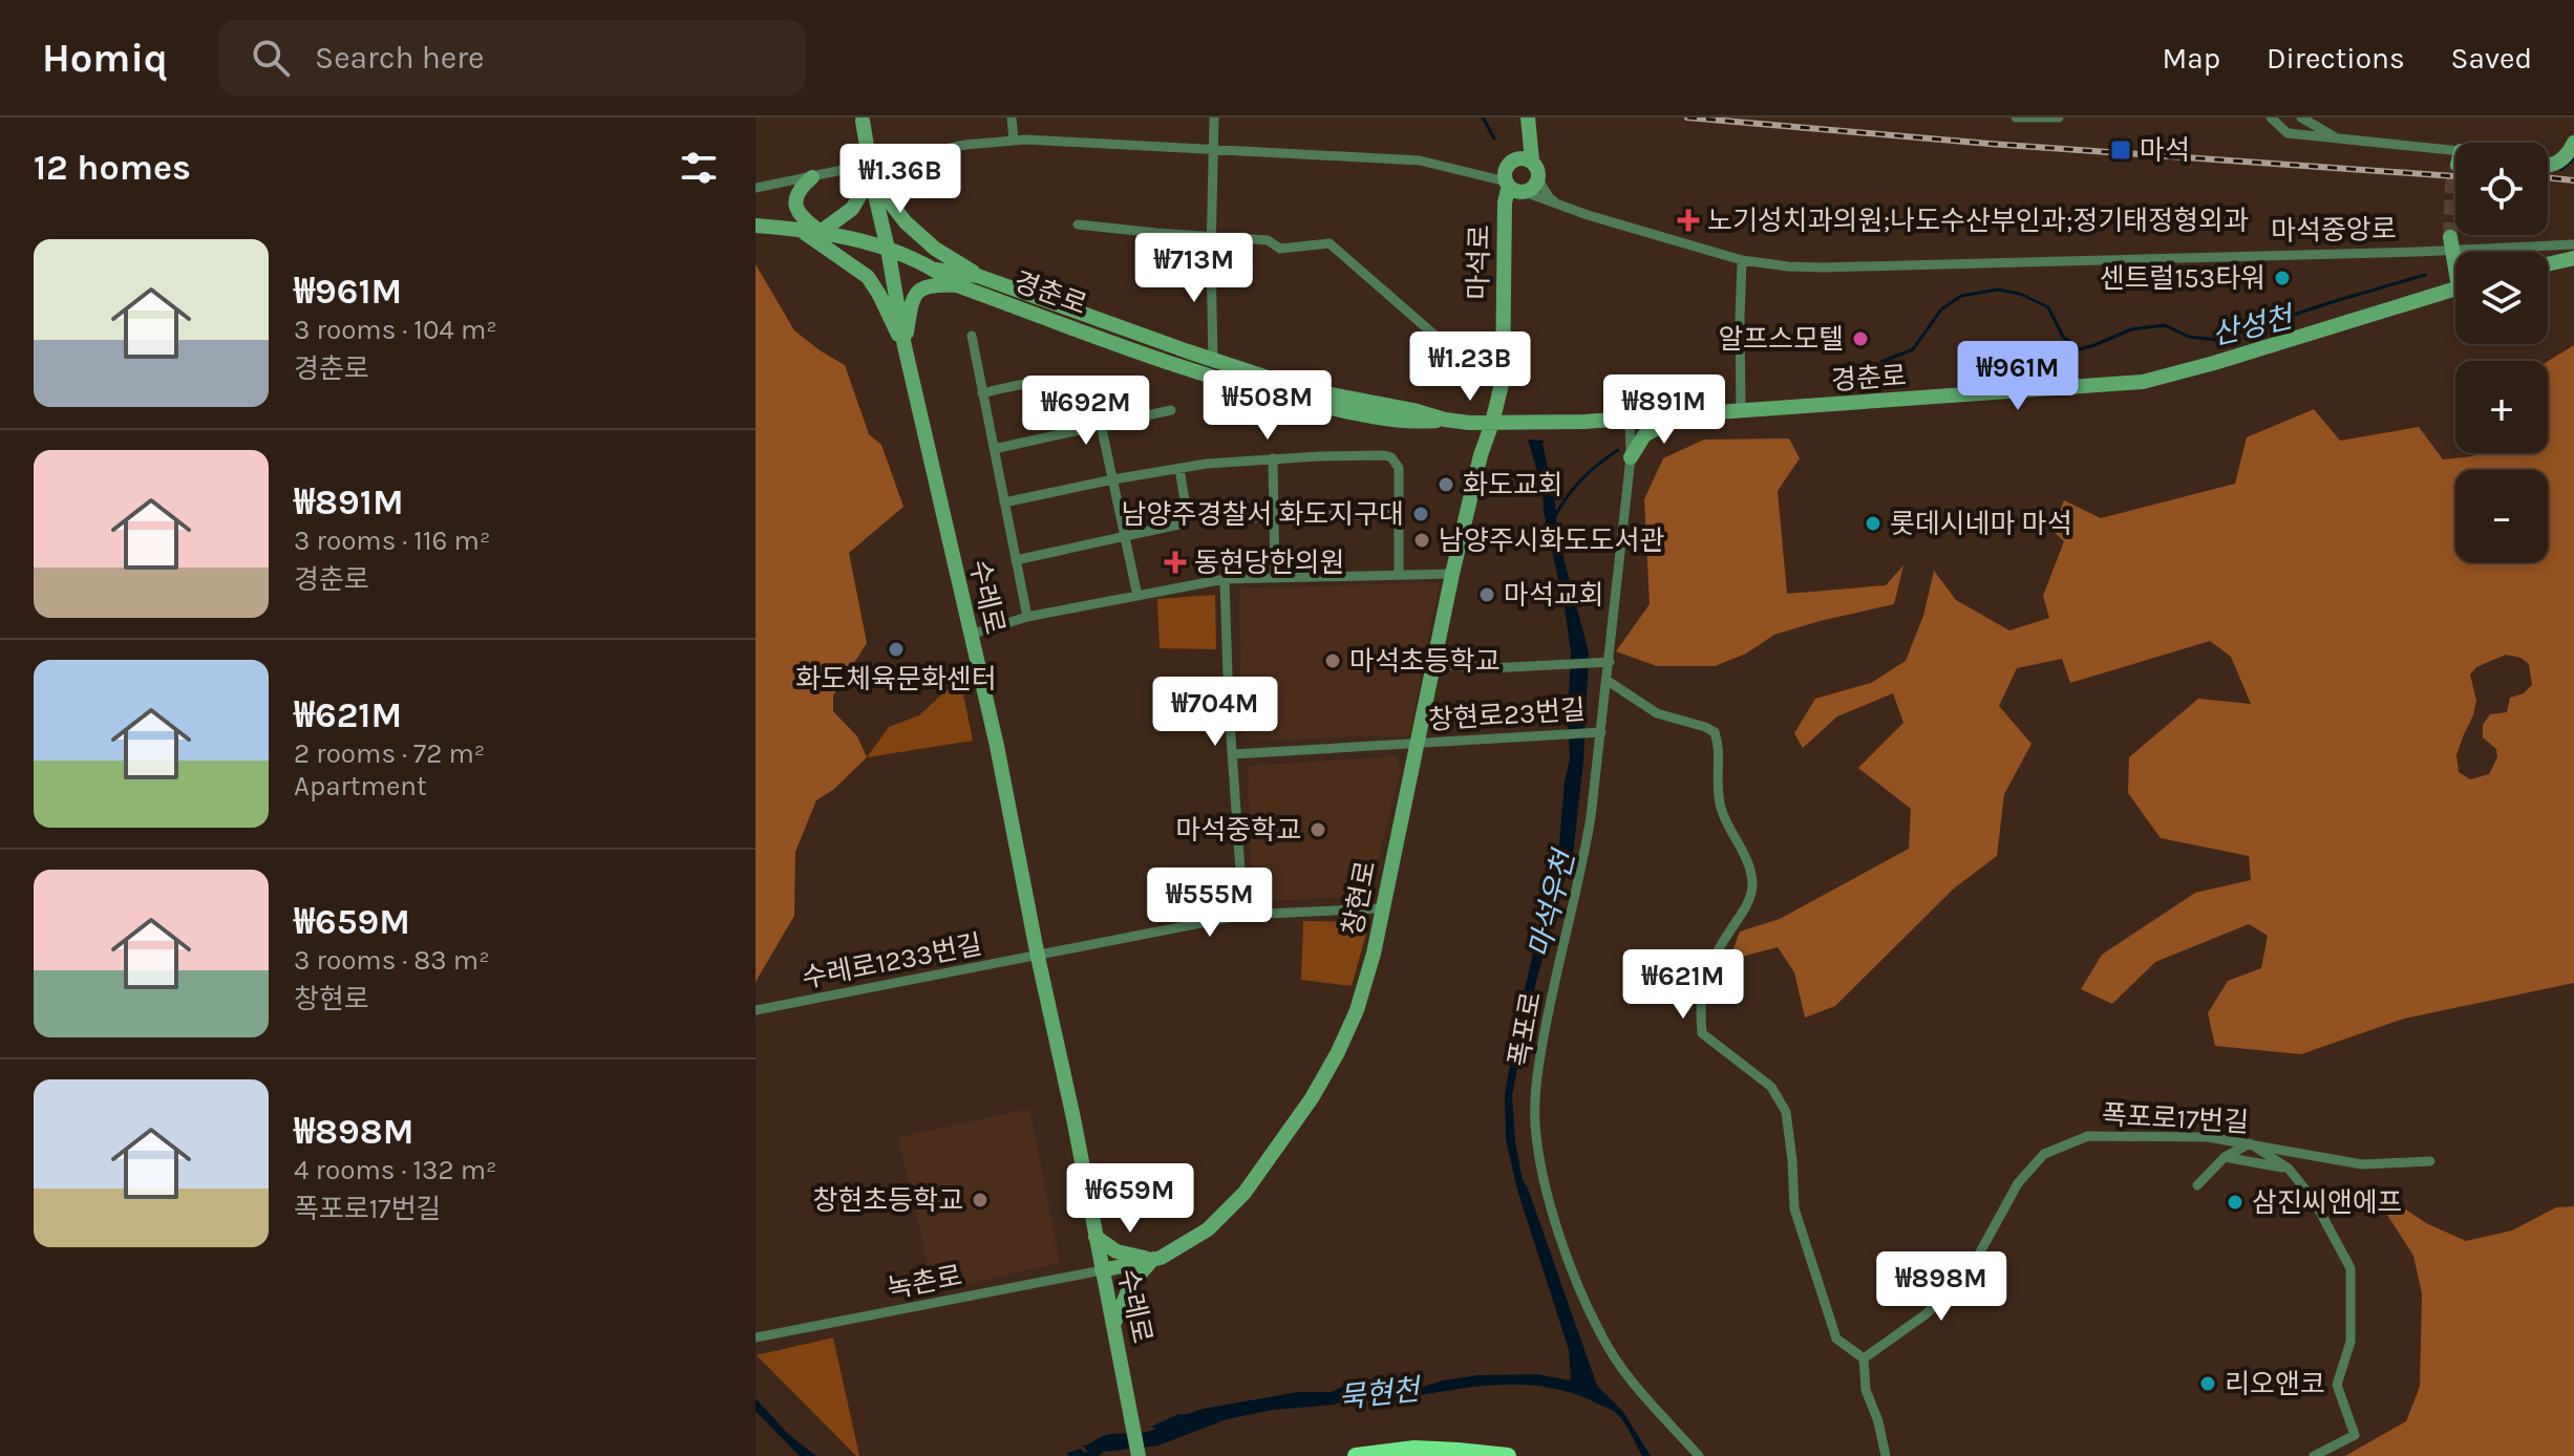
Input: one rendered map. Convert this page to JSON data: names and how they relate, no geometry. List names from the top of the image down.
{
  "streets": {
    "street": [
      "마석중앙로",
      "마석로",
      "경춘로",
      "수레로",
      "창현로23번길",
      "창현로",
      "수레로1233번길",
      "폭포로",
      "폭포로17번길",
      "녹촌로"
    ]
  },
  "crossings": [
    ["마석중앙로", "마석로"],
    ["마석로", "경춘로"],
    ["마석로", "창현로"],
    ["경춘로", "수레로"],
    ["경춘로", "창현로"],
    ["경춘로", "폭포로"],
    ["수레로", "창현로"],
    ["수레로", "수레로1233번길"],
    ["수레로", "녹촌로"],
    ["창현로23번길", "창현로"],
    ["창현로23번길", "폭포로"],
    ["창현로", "녹촌로"]
  ],
  "water": ["산성천", "마석우천", "묵현천"],
  "places": {
    "transit": ["마석"],
    "health": ["노기성치과의원;나도수산부인과;정기태정형외과", "동현당한의원"],
    "other": [
      "센트럴153타워",
      "알프스모텔",
      "화도교회",
      "남양주경찰서 화도지구대",
      "롯데시네마 마석",
      "남양주시화도도서관",
      "마석교회",
      "화도체육문화센터",
      "마석초등학교",
      "마석중학교",
      "창현초등학교",
      "삼진씨앤에프",
      "리오앤코"
    ]
  },
  "page": {
    "header": "Homiq",
    "search": "Search here",
    "nav": ["Map", "Directions", "Saved"],
    "heading": "12 homes",
    "map_buttons": ["+", "−"],
    "price": [
      "₩1.36B",
      "₩713M",
      "₩1.23B",
      "₩961M",
      "₩508M",
      "₩891M",
      "₩692M",
      "₩704M",
      "₩555M",
      "₩621M",
      "₩659M",
      "₩898M"
    ],
    "list": [
      {
        "name": "₩961M",
        "note": "3 rooms · 104 m² · 경춘로"
      },
      {
        "name": "₩891M",
        "note": "3 rooms · 116 m² · 경춘로"
      },
      {
        "name": "₩621M",
        "note": "2 rooms · 72 m² · Apartment"
      },
      {
        "name": "₩659M",
        "note": "3 rooms · 83 m² · 창현로"
      },
      {
        "name": "₩898M",
        "note": "4 rooms · 132 m² · 폭포로17번길"
      }
    ]
  }
}
